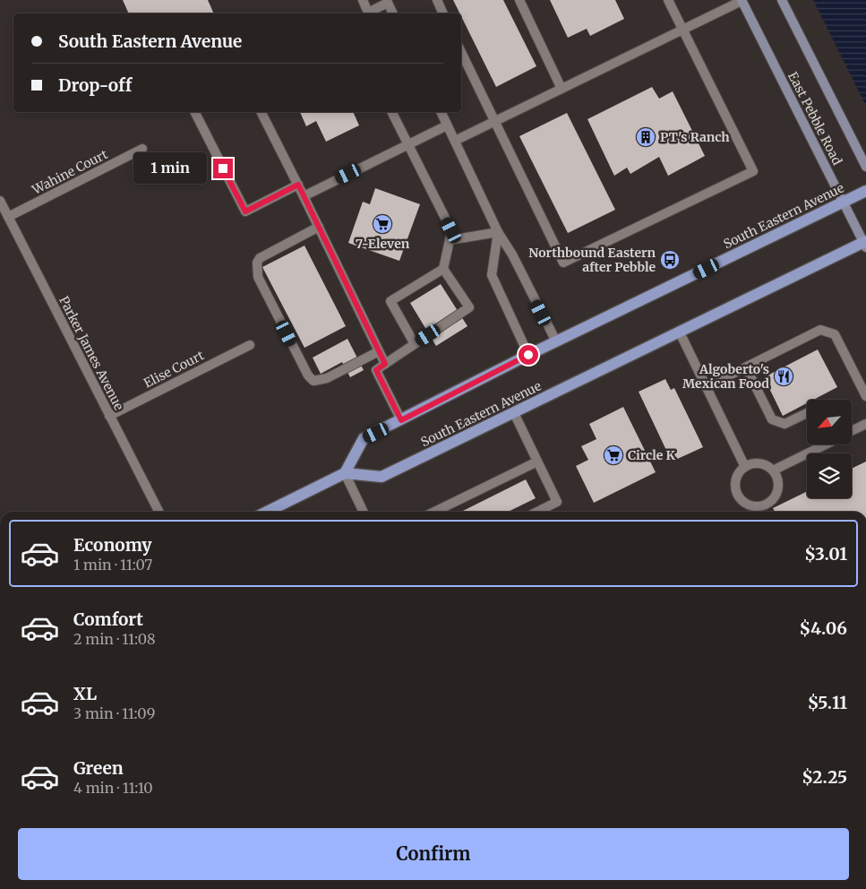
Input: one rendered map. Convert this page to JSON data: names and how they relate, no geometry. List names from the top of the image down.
{
  "streets": {
    "main road": ["East Pebble Road", "South Eastern Avenue"],
    "street": ["Wahine Court", "Parker James Avenue", "Elise Court"]
  },
  "crossings": [
    ["East Pebble Road", "South Eastern Avenue"],
    ["Wahine Court", "Parker James Avenue"],
    ["Parker James Avenue", "Elise Court"]
  ],
  "places": {
    "building": ["PT's Ranch"],
    "supermarket": ["7-Eleven", "Circle K"],
    "bus stop": ["Northbound Eastern after Pebble"],
    "restaurant": ["Algoberto's Mexican Food"]
  },
  "north": "bottom left",
  "page": {
    "banner": ["South Eastern Avenue", "Drop-off"],
    "bubble": "1 min",
    "list": [
      {
        "name": "Economy",
        "note": "1 min · 11:07",
        "value": "$3.01"
      },
      {
        "name": "Comfort",
        "note": "2 min · 11:08",
        "value": "$4.06"
      },
      {
        "name": "XL",
        "note": "3 min · 11:09",
        "value": "$5.11"
      },
      {
        "name": "Green",
        "note": "4 min · 11:10",
        "value": "$2.25"
      }
    ],
    "buttons": "Confirm"
  }
}
